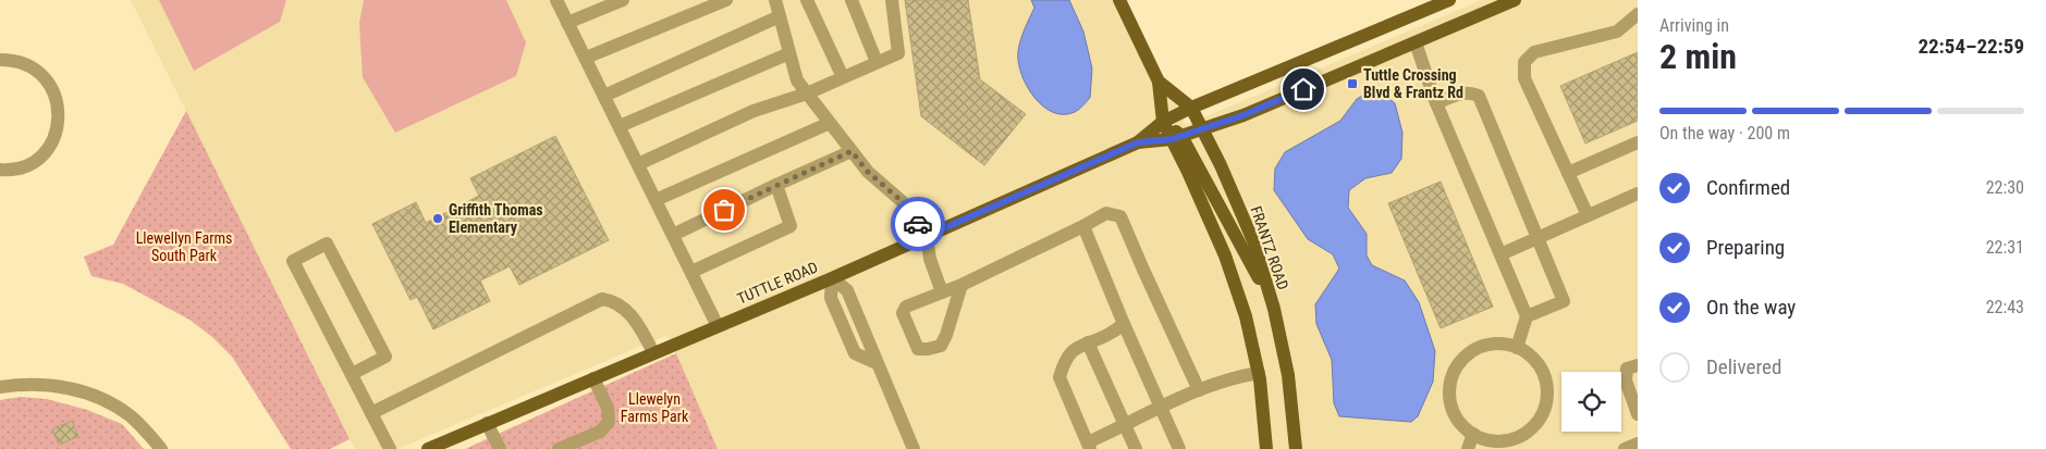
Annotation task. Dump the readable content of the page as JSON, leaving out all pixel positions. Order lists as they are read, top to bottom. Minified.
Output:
{"streets":{"main road":["FRANTZ ROAD","TUTTLE ROAD"]},"parks":["Llewellyn Farms South Park","Llewelyn Farms Park"],"places":{"transit":["Tuttle Crossing Blvd & Frantz Rd"],"other":["Griffith Thomas Elementary"]},"page":{"heading":["2 min","Arriving in","22:54–22:59"],"bar":"On the way · 200 m","list":[["Confirmed","22:30"],["Preparing","22:31"],["On the way","22:43"],"Delivered"]}}
